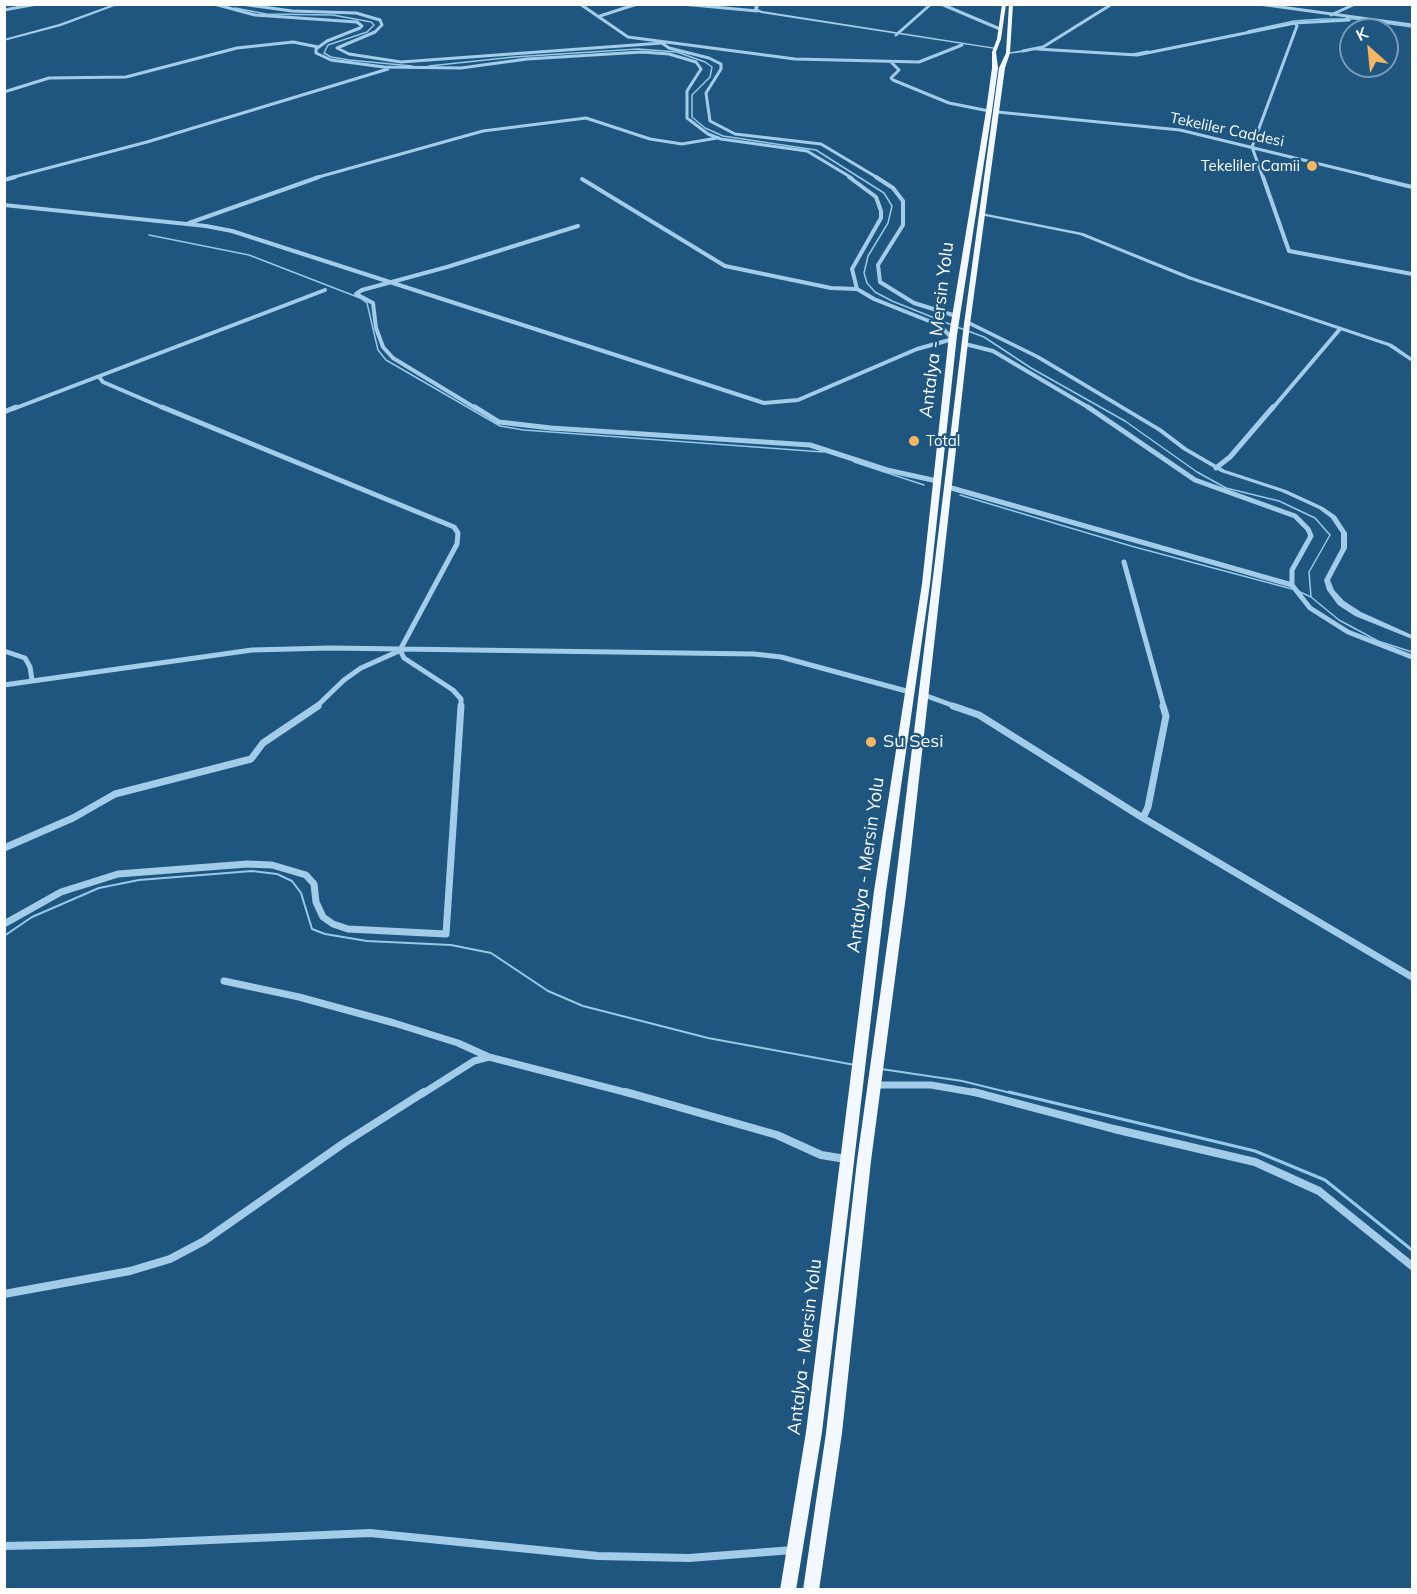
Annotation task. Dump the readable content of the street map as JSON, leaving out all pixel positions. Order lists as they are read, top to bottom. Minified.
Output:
{"streets":{"highway":["Antalya - Mersin Yolu"],"street":["Tekeliler Caddesi"]},"crossings":[["Tekeliler Caddesi","Antalya - Mersin Yolu"]],"places":["Tekeliler Camii","Total","Su Sesi"],"north":"top left"}
